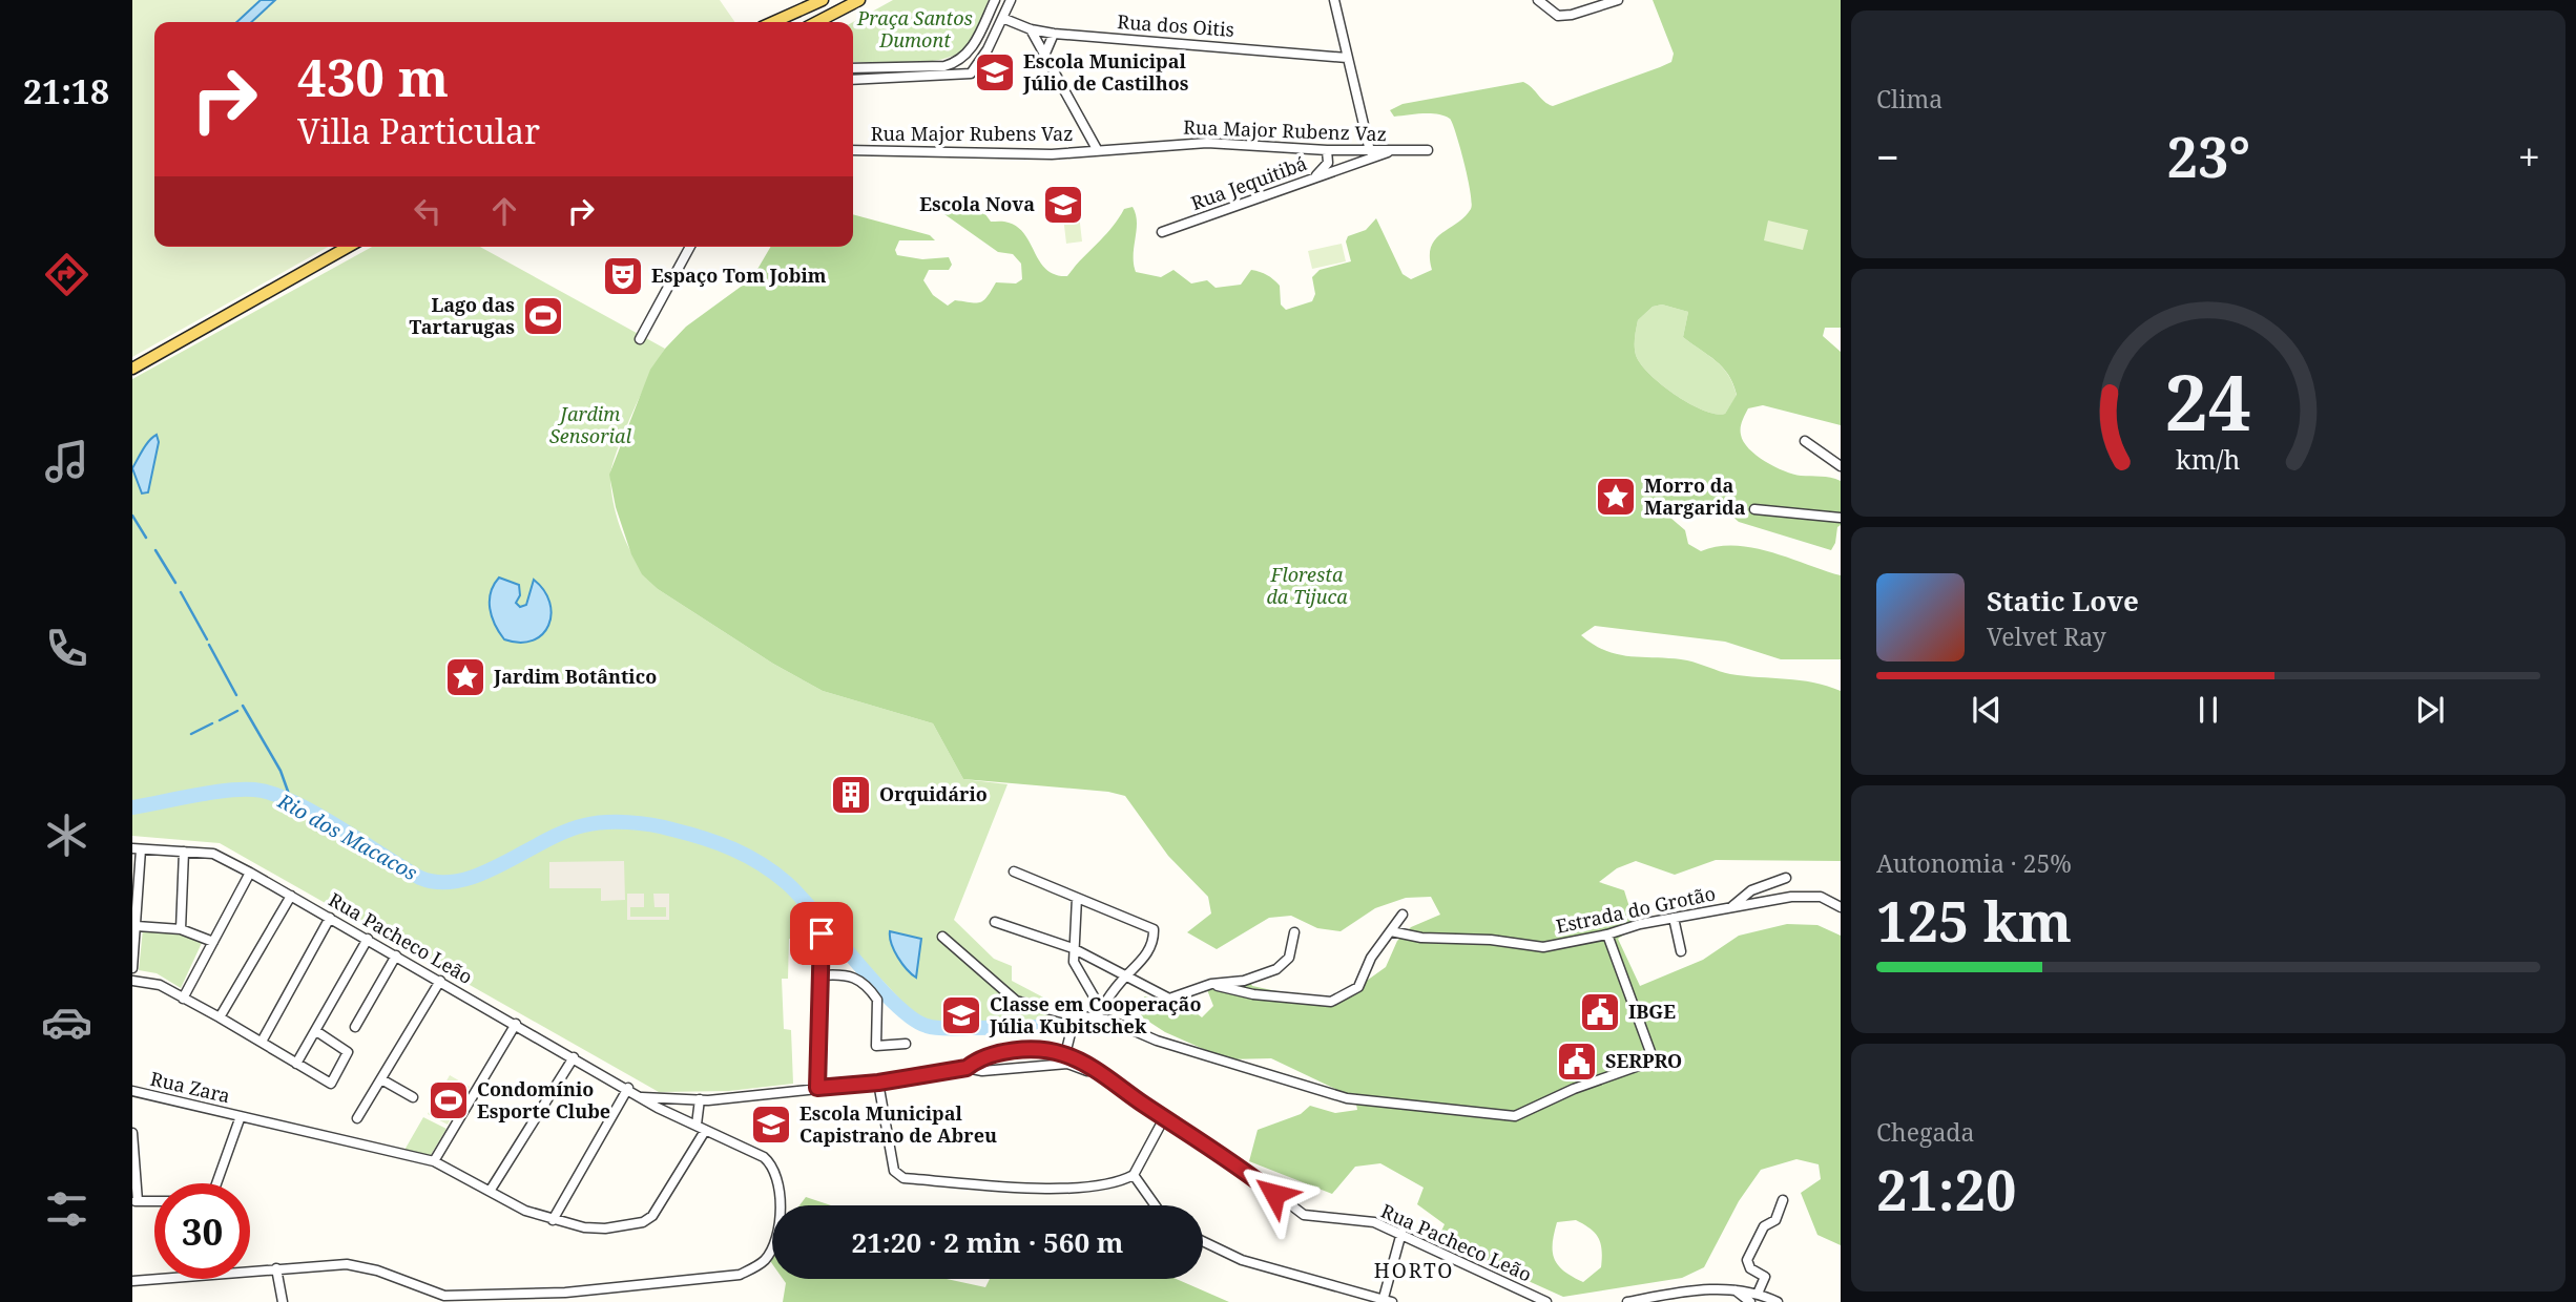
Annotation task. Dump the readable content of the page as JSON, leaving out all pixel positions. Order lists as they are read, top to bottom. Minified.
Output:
{"streets":{"street":["Rua dos Oitis","Rua Major Rubenz Vaz","Rua Major Rubens Vaz","Rua Jequitibá","Estrada do Grotão","Rua Pacheco Leão","Rua Zara"]},"crossings":[["Rua Major Rubenz Vaz","Rua Major Rubens Vaz"],["Rua Major Rubenz Vaz","Rua Jequitibá"],["Rua Pacheco Leão","Rua Zara"]],"districts":["HORTO"],"water":["Rio dos Macacos"],"parks":["Praça Santos Dumont","Jardim Sensorial","Floresta da Tijuca"],"places":{"school or university":["Escola Municipal Júlio de Castilhos","Escola Nova","Classe em Cooperação Júlia Kubitschek","Escola Municipal Capistrano de Abreu"],"theatre":["Espaço Tom Jobim"],"sports":["Lago das Tartarugas","Condomínio Esporte Clube"],"place":["Morro da Margarida","Jardim Botântico"],"building":["Orquidário"],"public building":["IBGE","SERPRO"]},"page":{"tabs":"21:18","tile":["Clima",["Autonomia · 25%","125 km"],["Chegada","21:20"]],"turn":["430 m","Villa Particular"],"heat":["−","23°","+"],"song":["Static Love","Velvet Ray"],"limit":"30","trip":"21:20 · 2 min · 560 m","gauge":["24","km/h"]}}
